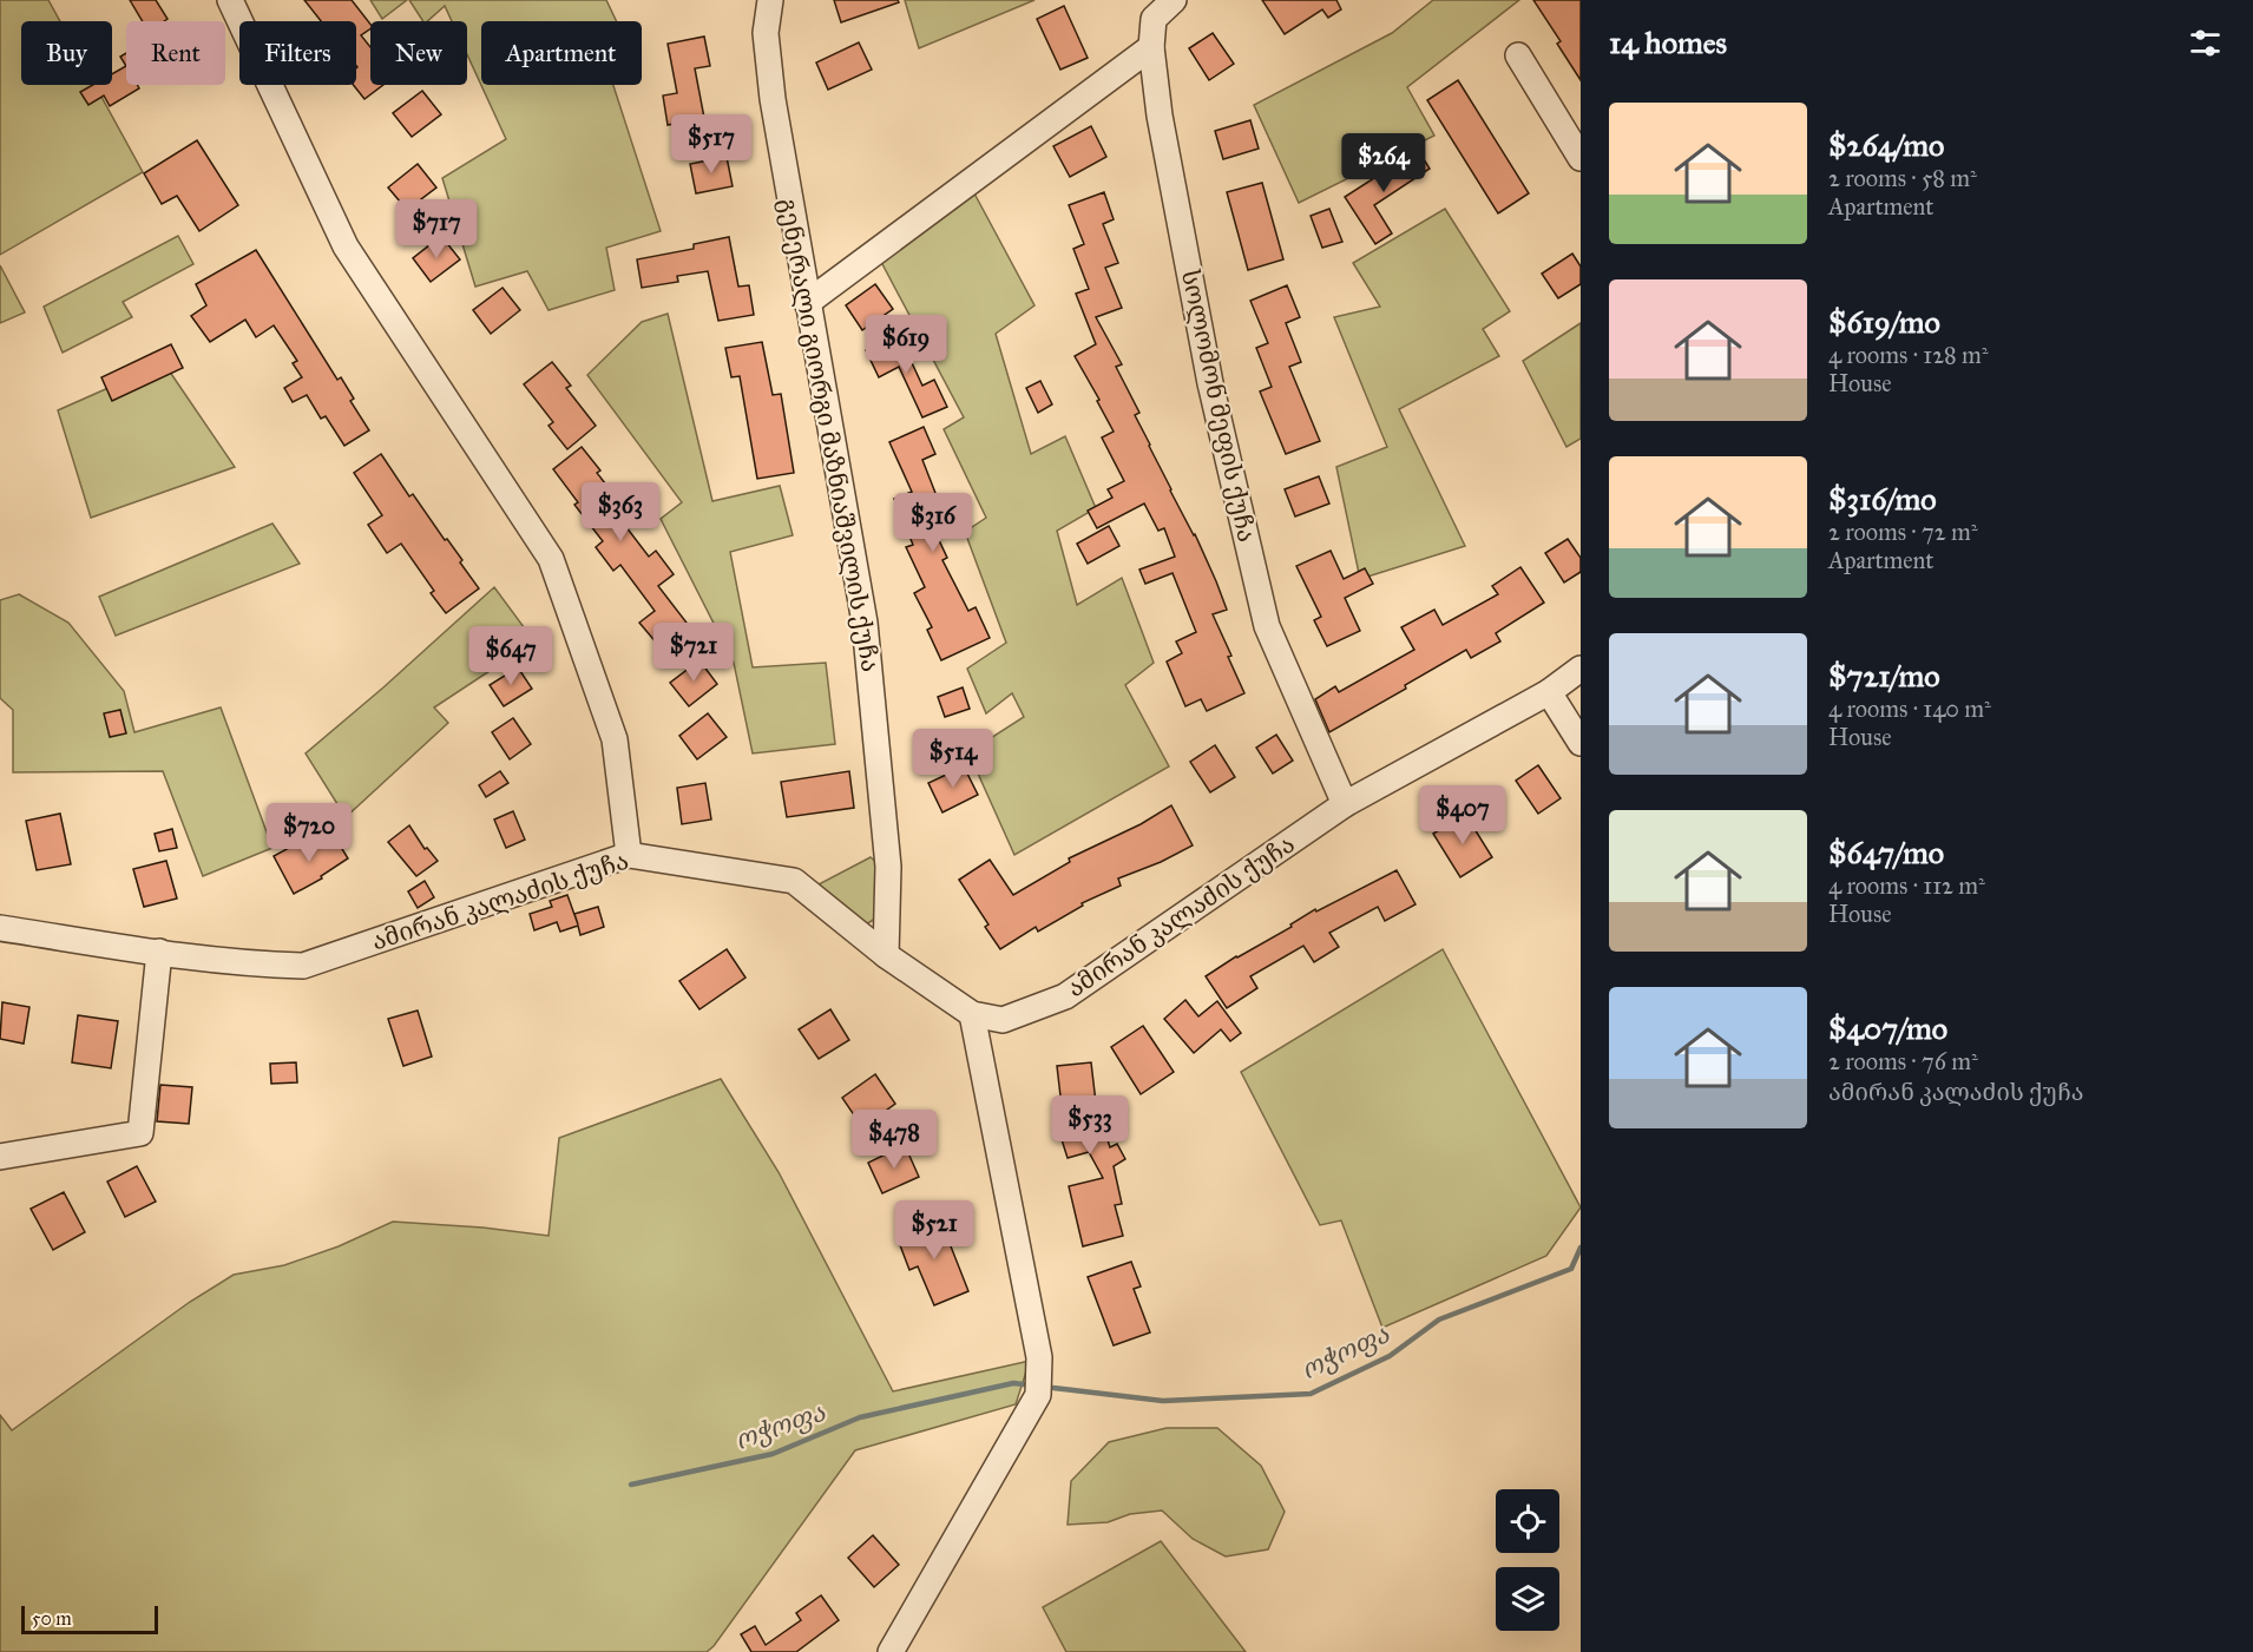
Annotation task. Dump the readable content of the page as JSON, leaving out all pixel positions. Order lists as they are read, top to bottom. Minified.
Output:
{"streets":{"street":["სოლომონ მეფის ქუჩა","გენერალი გიორგი მაზნიაშვილის ქუჩა","ამირან კალაძის ქუჩა"]},"crossings":[["სოლომონ მეფის ქუჩა","ამირან კალაძის ქუჩა"],["გენერალი გიორგი მაზნიაშვილის ქუჩა","ამირან კალაძის ქუჩა"]],"water":["ოჭოფა"],"scale_bar":"50 m","page":{"heading":"14 homes","chip":["Buy","Rent","Filters","New","Apartment"],"list":[{"name":"$264/mo","note":"2 rooms · 58 m² · Apartment"},{"name":"$619/mo","note":"4 rooms · 128 m² · House"},{"name":"$316/mo","note":"2 rooms · 72 m² · Apartment"},{"name":"$721/mo","note":"4 rooms · 140 m² · House"},{"name":"$647/mo","note":"4 rooms · 112 m² · House"},{"name":"$407/mo","note":"2 rooms · 76 m² · ამირან კალაძის ქუჩა"}],"price":["$517","$264","$717","$619","$363","$316","$721","$647","$514","$407","$720","$533","$478","$521"],"scale":"50 m"}}
